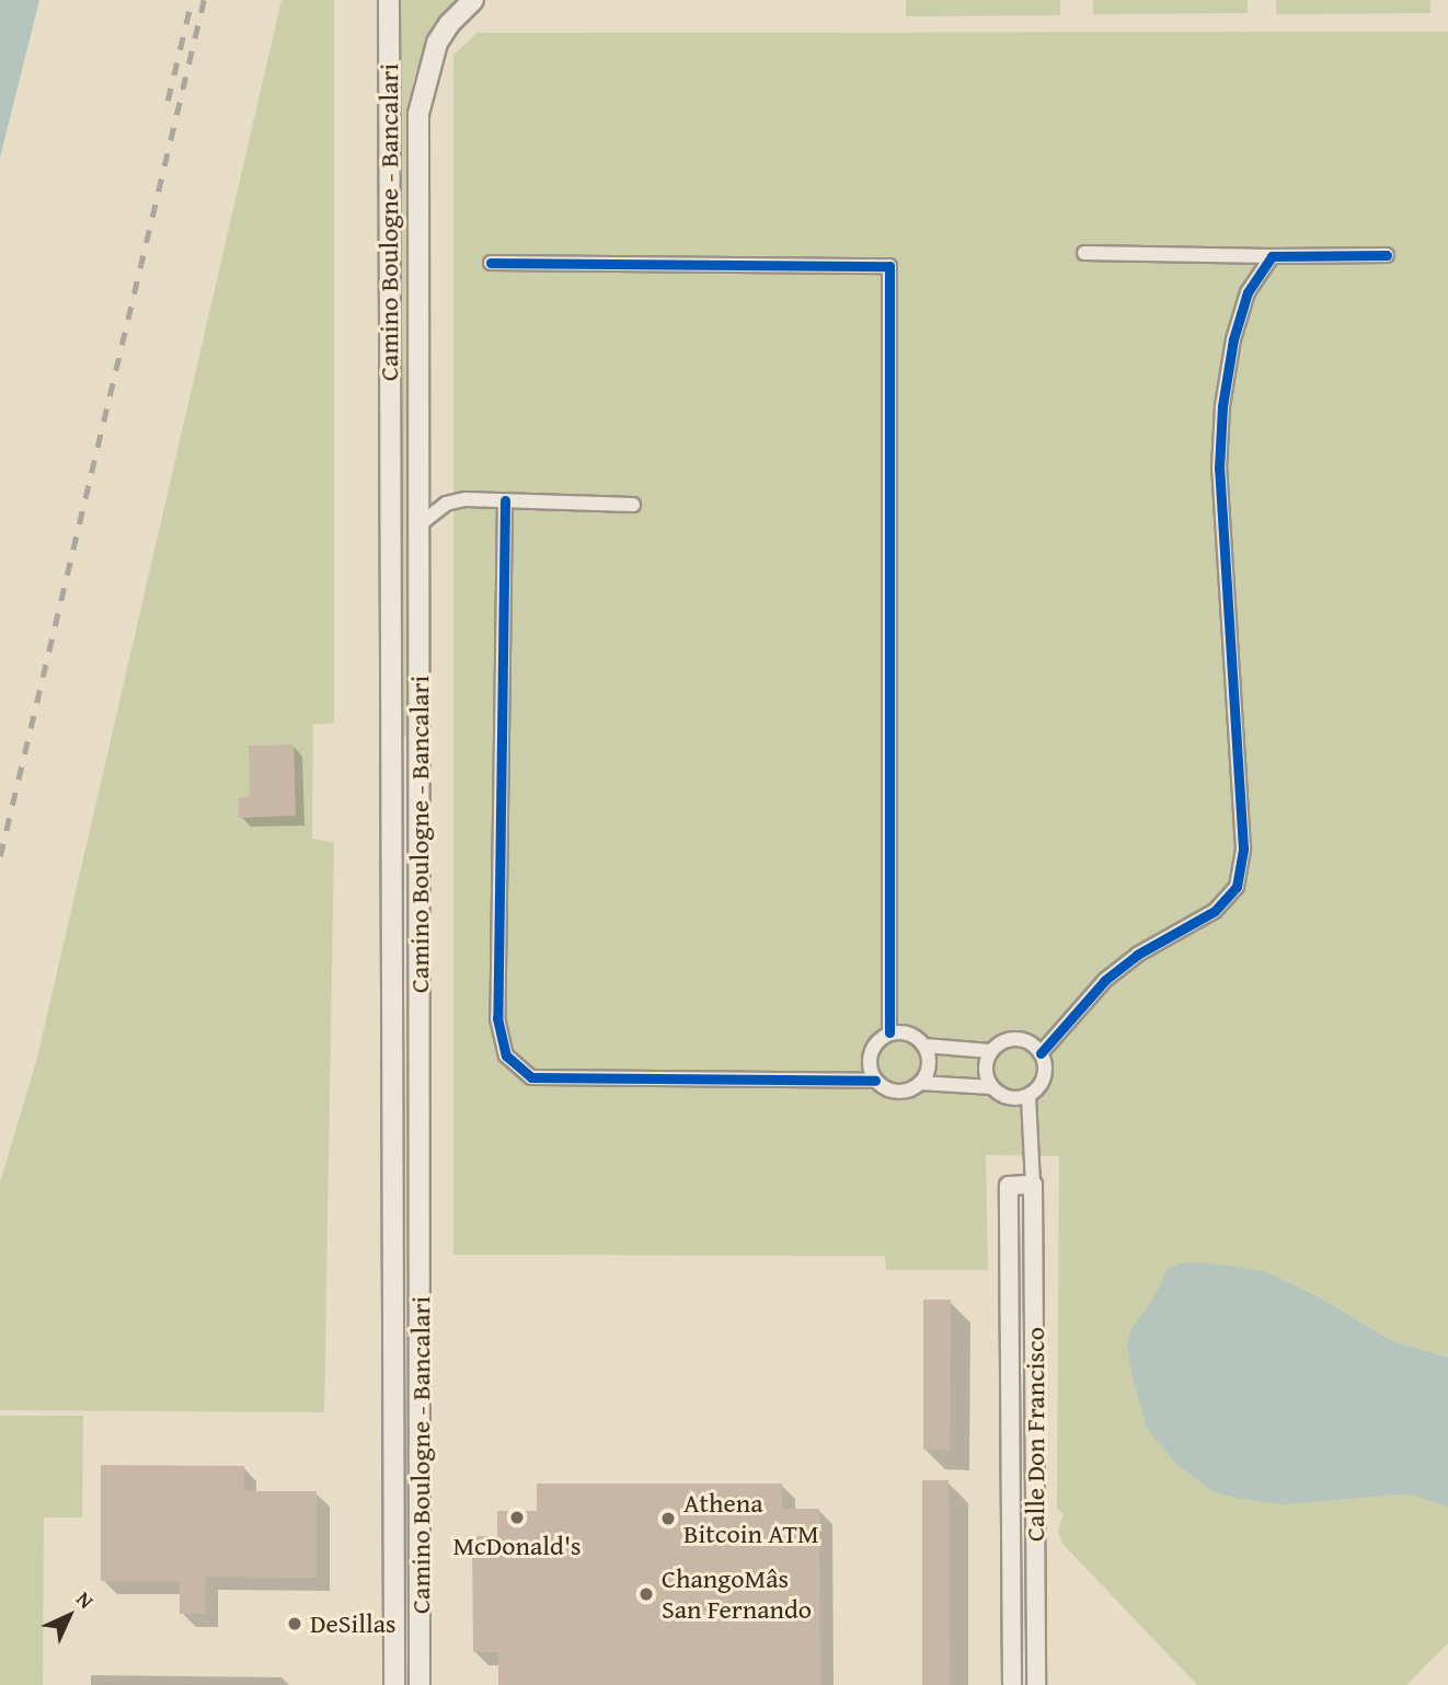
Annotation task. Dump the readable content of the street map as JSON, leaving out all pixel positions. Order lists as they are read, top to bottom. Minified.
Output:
{"streets":{"main road":["Camino Boulogne - Bancalari"],"street":["Calle Don Francisco"]},"places":["McDonald's","Athena Bitcoin ATM","ChangoMâs San Fernando","DeSillas"],"north":"top right"}
